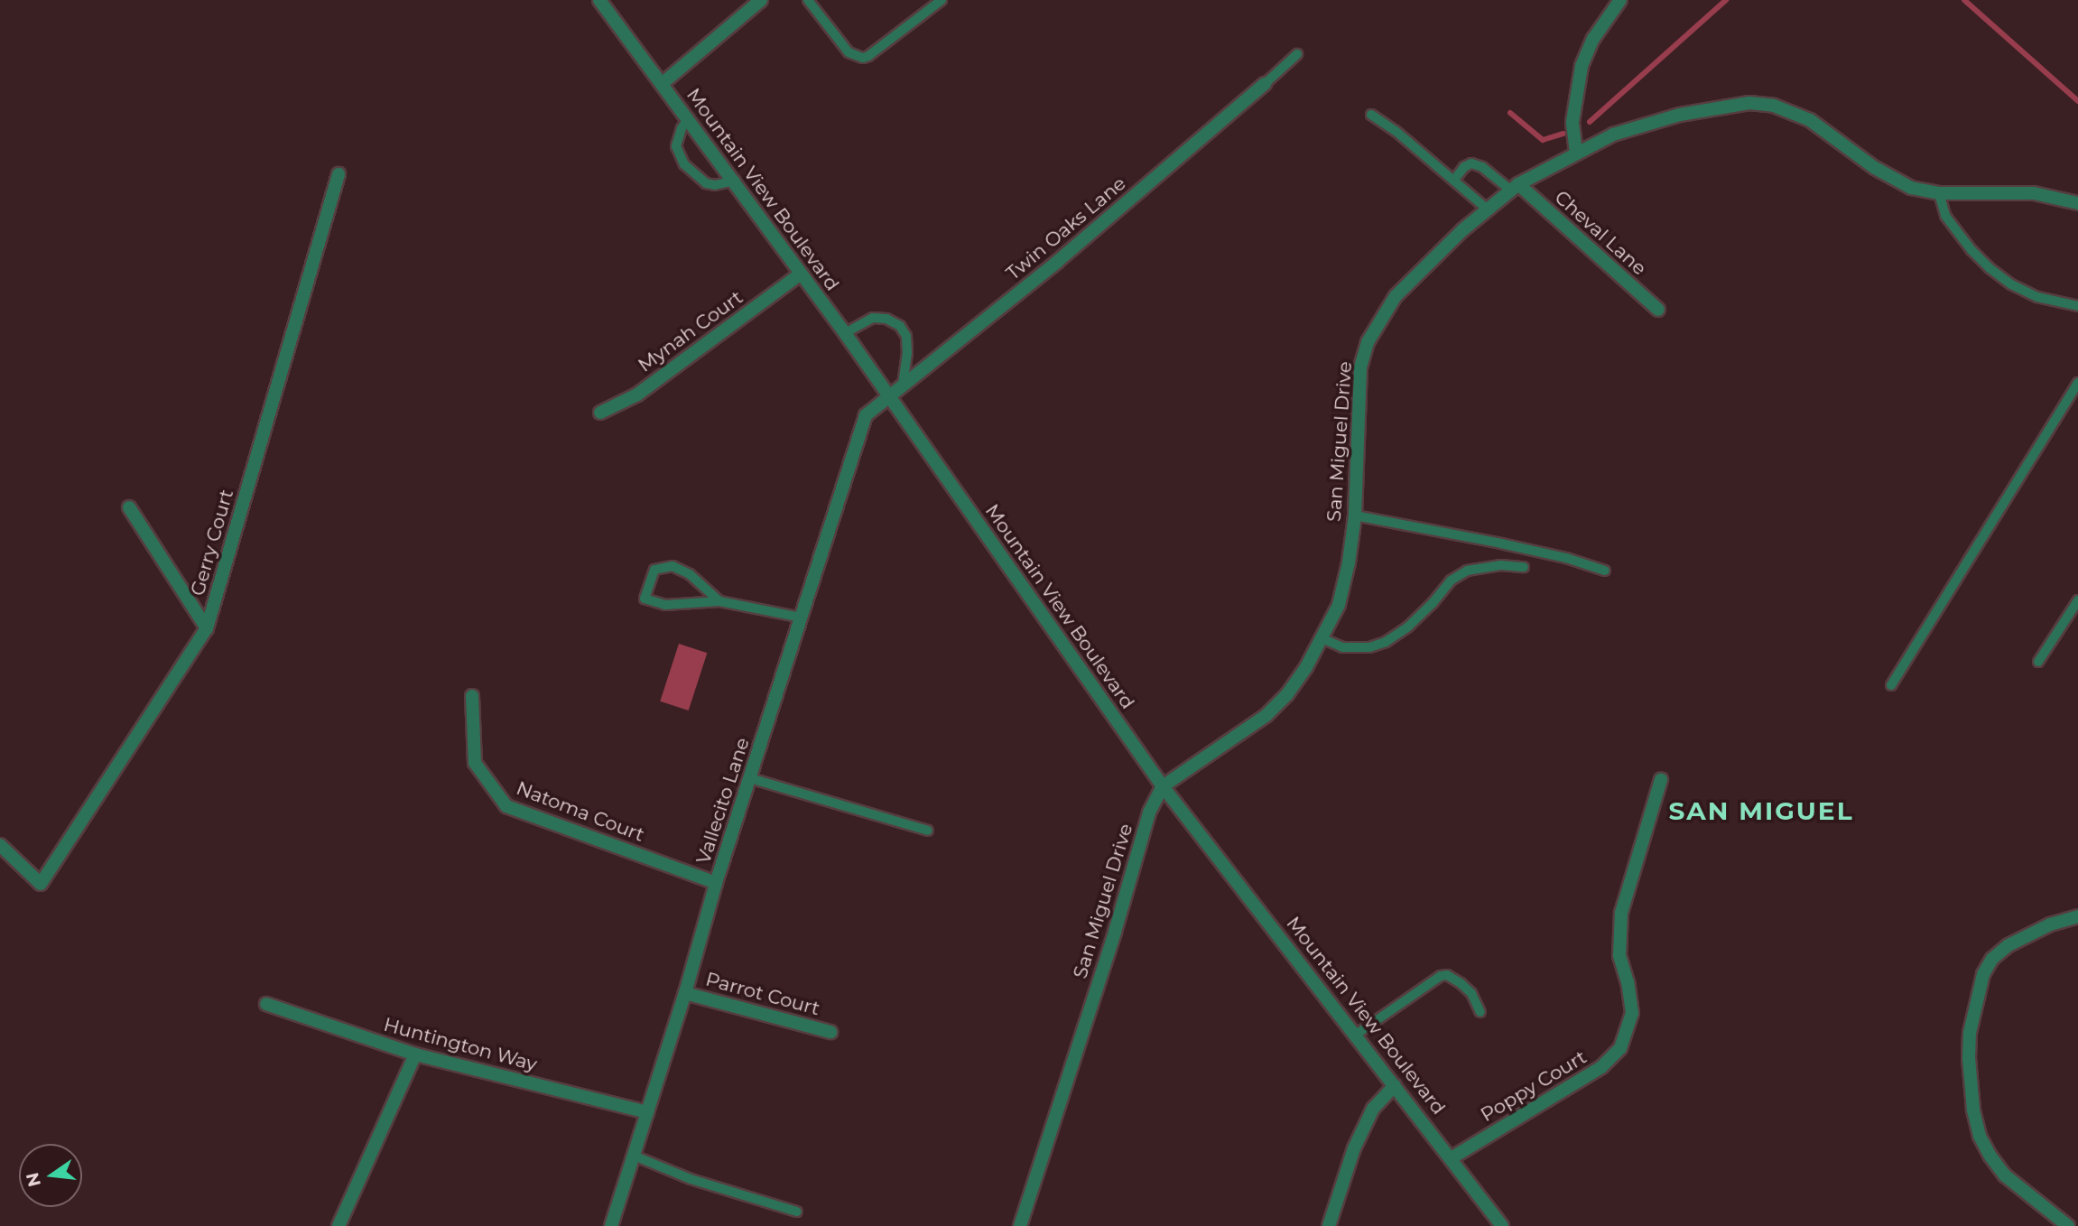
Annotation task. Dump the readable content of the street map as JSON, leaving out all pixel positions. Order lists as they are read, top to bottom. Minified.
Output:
{"streets":{"street":["Mountain View Boulevard","Twin Oaks Lane","Cheval Lane","Mynah Court","San Miguel Drive","Gerry Court","Vallecito Lane","Natoma Court","Parrot Court","Huntington Way","Poppy Court"]},"crossings":[["Mountain View Boulevard","Twin Oaks Lane"],["Mountain View Boulevard","Mynah Court"],["Mountain View Boulevard","San Miguel Drive"],["Mountain View Boulevard","Vallecito Lane"],["Mountain View Boulevard","Poppy Court"],["Twin Oaks Lane","Vallecito Lane"],["Cheval Lane","San Miguel Drive"],["Vallecito Lane","Natoma Court"],["Vallecito Lane","Parrot Court"],["Vallecito Lane","Huntington Way"]],"districts":["SAN MIGUEL"],"north":"left"}
